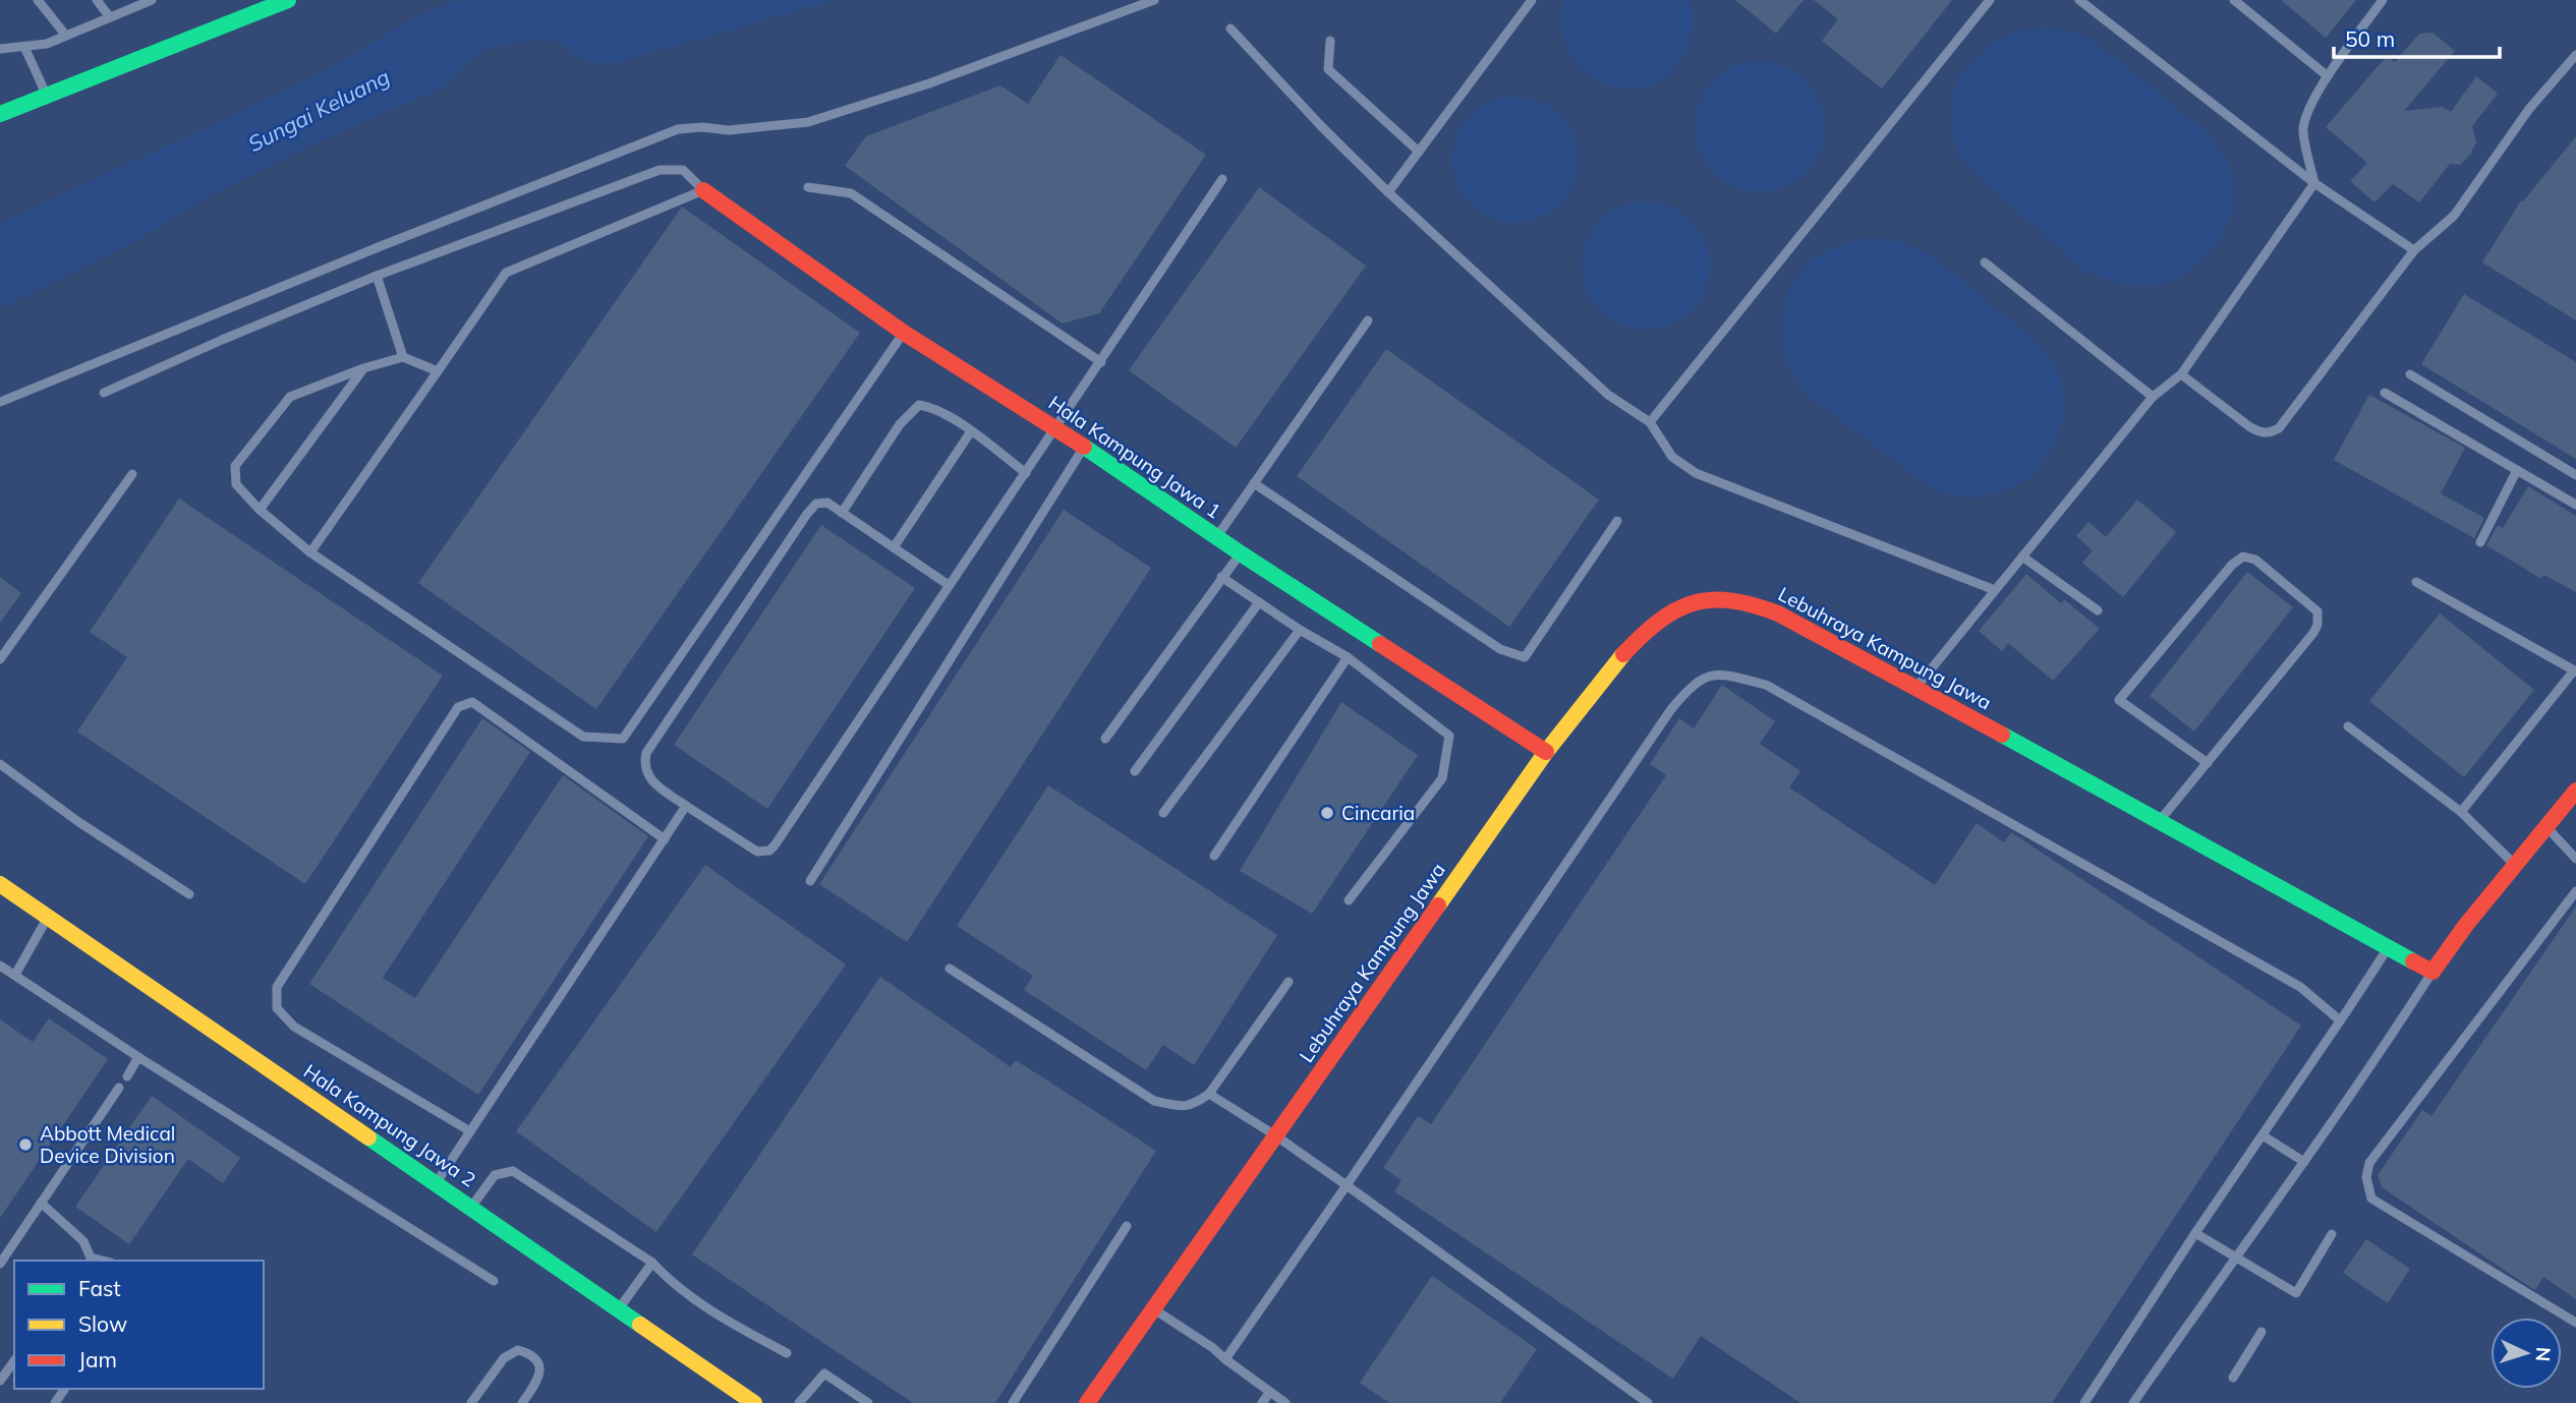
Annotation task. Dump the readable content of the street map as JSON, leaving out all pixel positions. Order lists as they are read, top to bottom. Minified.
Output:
{"streets":{"street":["Hala Kampung Jawa 1","Lebuhraya Kampung Jawa","Hala Kampung Jawa 2"]},"crossings":[["Hala Kampung Jawa 1","Lebuhraya Kampung Jawa"]],"water":["Sungai Keluang"],"places":["Cincaria","Abbott Medical Device Division"],"legend":["Fast","Slow","Jam"],"scale_bar":"50 m","north":"right"}
